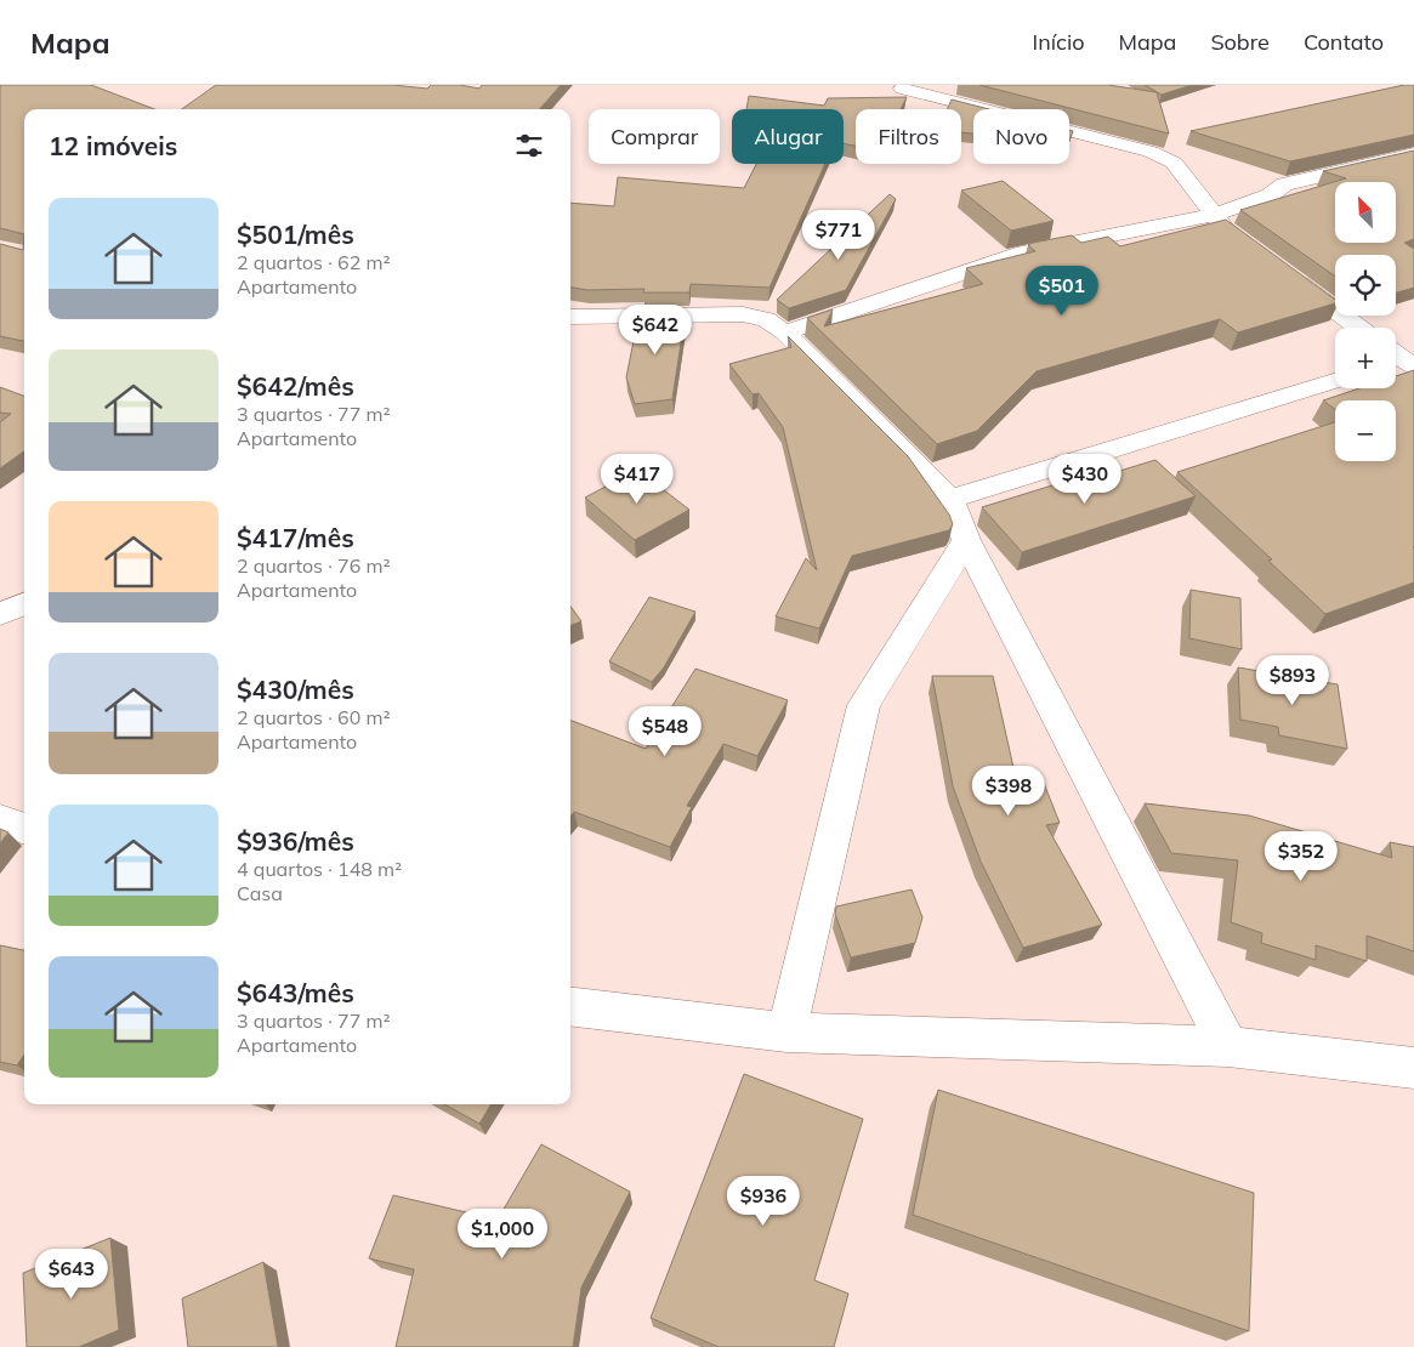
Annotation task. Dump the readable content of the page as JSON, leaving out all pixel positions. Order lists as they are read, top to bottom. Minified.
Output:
{"north":"top left","page":{"header":"Mapa","nav":["Início","Mapa","Sobre","Contato"],"chip":["Comprar","Alugar","Filtros","Novo"],"heading":"12 imóveis","map_buttons":["+","−"],"list":[{"name":"$501/mês","note":"2 quartos · 62 m² · Apartamento"},{"name":"$642/mês","note":"3 quartos · 77 m² · Apartamento"},{"name":"$417/mês","note":"2 quartos · 76 m² · Apartamento"},{"name":"$430/mês","note":"2 quartos · 60 m² · Apartamento"},{"name":"$936/mês","note":"4 quartos · 148 m² · Casa"},{"name":"$643/mês","note":"3 quartos · 77 m² · Apartamento"}],"price":["$771","$501","$642","$417","$430","$893","$548","$398","$352","$936","$1,000","$643"]}}
